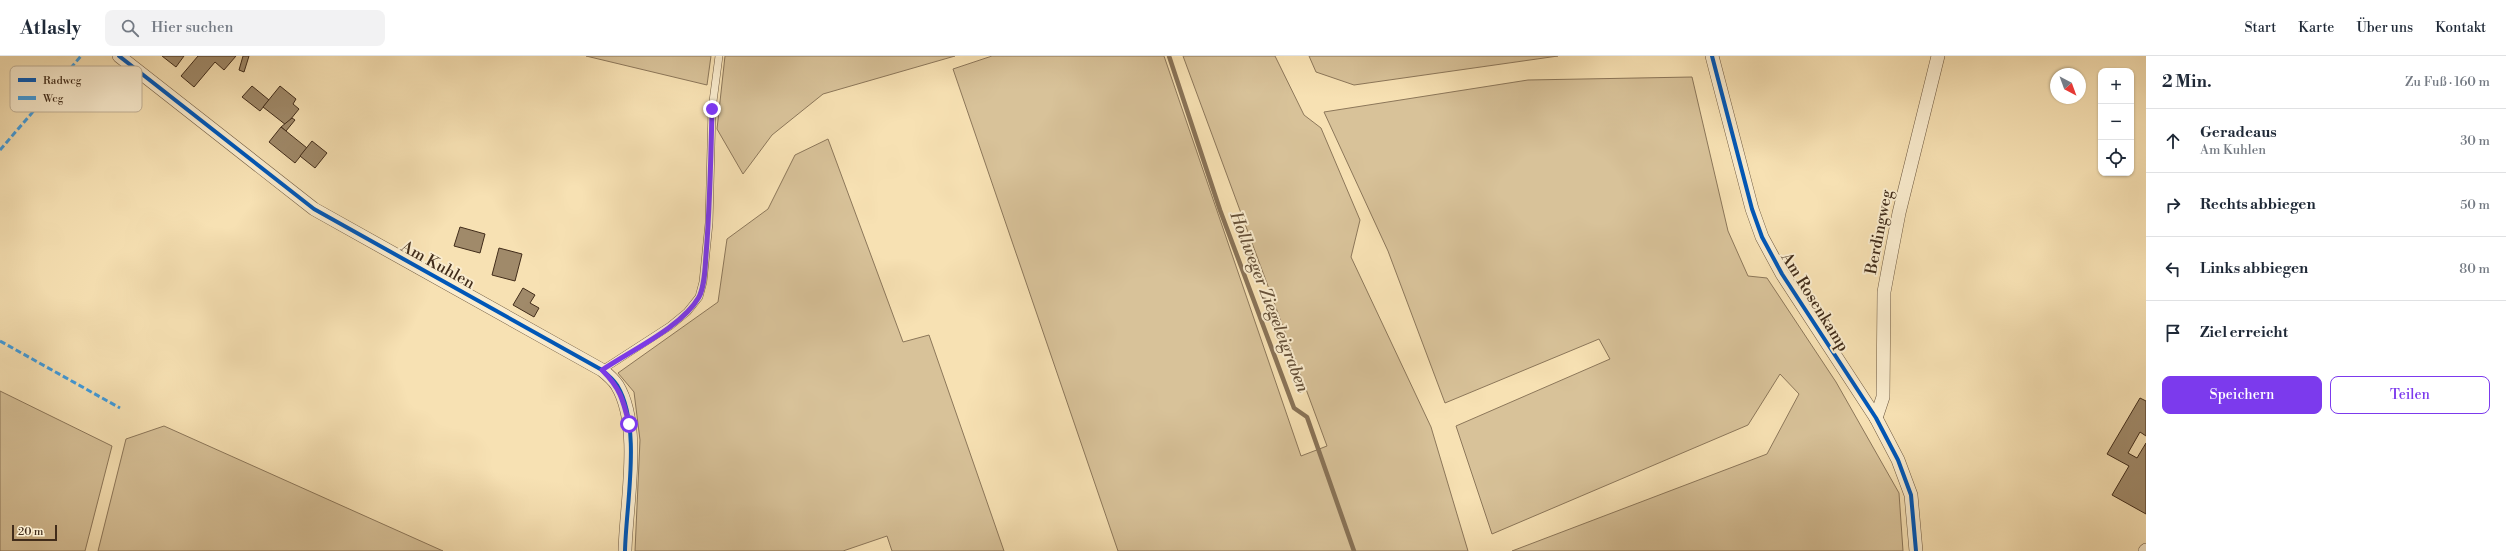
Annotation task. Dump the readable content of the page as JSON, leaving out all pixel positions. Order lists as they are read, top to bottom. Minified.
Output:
{"streets":{"street":["Berdingweg","Am Kuhlen","Am Rosenkamp"]},"crossings":[["Berdingweg","Am Rosenkamp"]],"water":["Hollweger Ziegeleigraben"],"legend":["Radweg","Weg"],"scale_bar":"20 m","north":"bottom right","page":{"header":"Atlasly","search":"Hier suchen","nav":["Start","Karte","Über uns","Kontakt"],"heading":["2 Min.","Zu Fuß · 160 m"],"map_buttons":["+","−"],"list":[["Geradeaus","Am Kuhlen","30 m"],["Rechts abbiegen","50 m"],["Links abbiegen","80 m"],"Ziel erreicht"],"buttons":["Speichern","Teilen"],"scale":"20 m"}}
